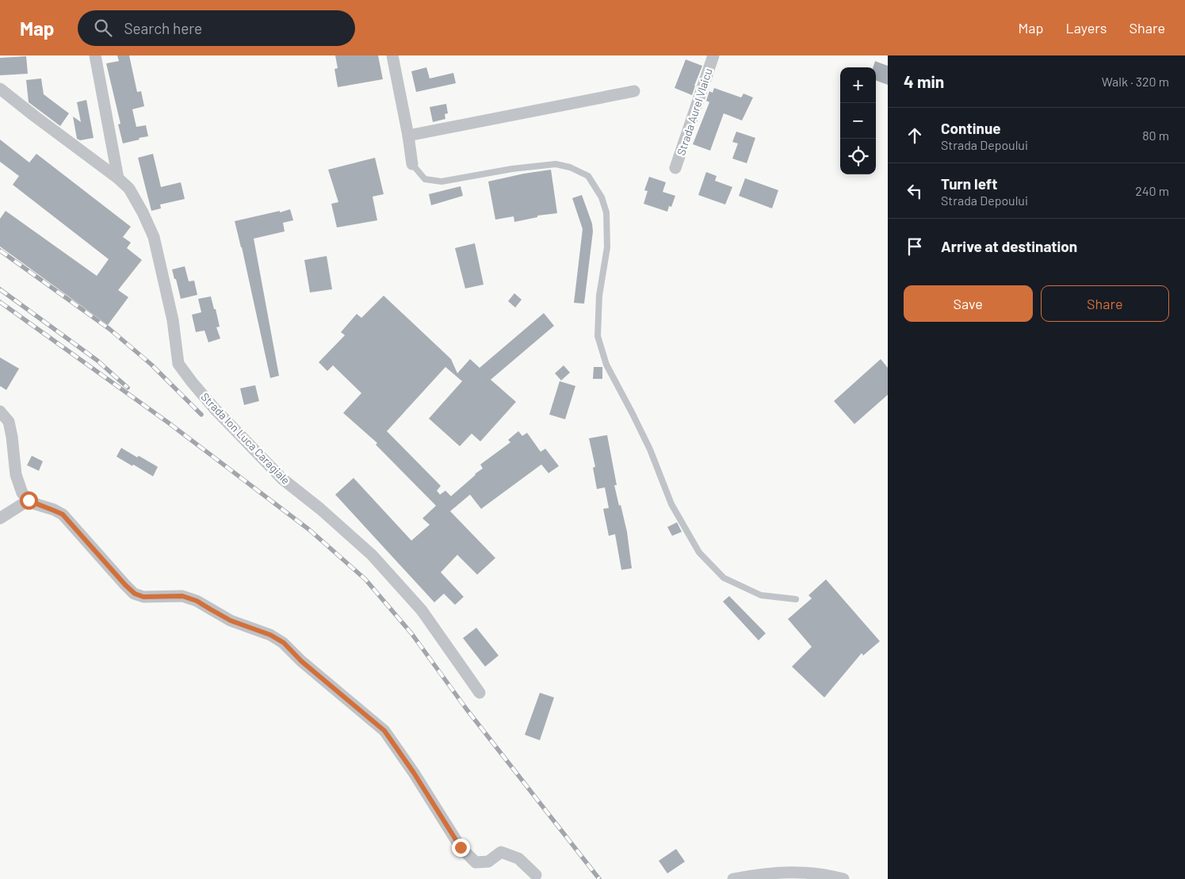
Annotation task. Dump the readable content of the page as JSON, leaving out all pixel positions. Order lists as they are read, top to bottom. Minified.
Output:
{"streets":{"street":["Strada Aurel Vlaicu","Strada Ion Luca Caragiale"]},"page":{"header":"Map","search":"Search here","nav":["Map","Layers","Share"],"heading":["4 min","Walk · 320 m"],"map_buttons":["+","−"],"list":[["Continue","Strada Depoului","80 m"],["Turn left","Strada Depoului","240 m"],"Arrive at destination"],"buttons":["Save","Share"]}}
